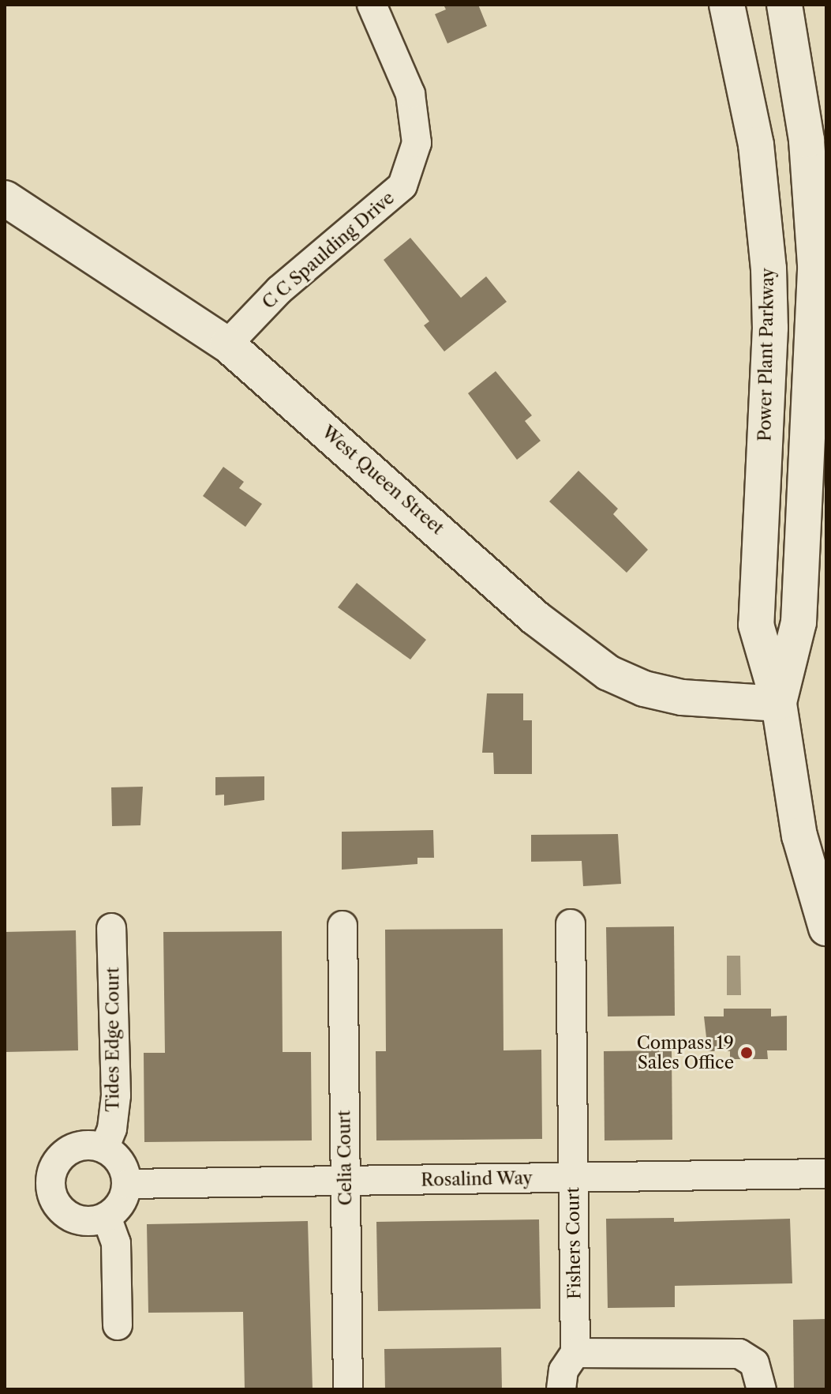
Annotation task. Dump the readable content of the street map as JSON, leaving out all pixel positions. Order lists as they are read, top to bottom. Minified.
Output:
{"streets":{"main road":["Power Plant Parkway","West Queen Street"],"street":["C C Spaulding Drive","Tides Edge Court","Celia Court","Rosalind Way","Fishers Court"]},"crossings":[["C C Spaulding Drive","West Queen Street"],["Power Plant Parkway","West Queen Street"],["Tides Edge Court","Rosalind Way"],["Celia Court","Rosalind Way"],["Rosalind Way","Fishers Court"]],"places":["Compass 19 Sales Office"]}
